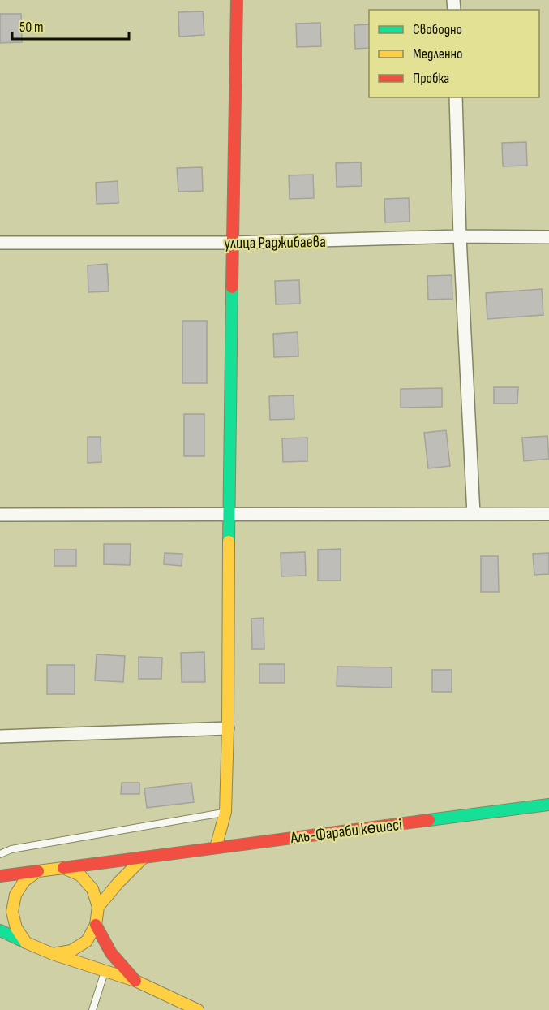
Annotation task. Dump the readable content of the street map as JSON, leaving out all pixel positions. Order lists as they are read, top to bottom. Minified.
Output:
{"streets":{"street":["улица Раджибаева","Аль-Фараби көшесі"]},"legend":["Свободно","Медленно","Пробка"],"scale_bar":"50 m"}
